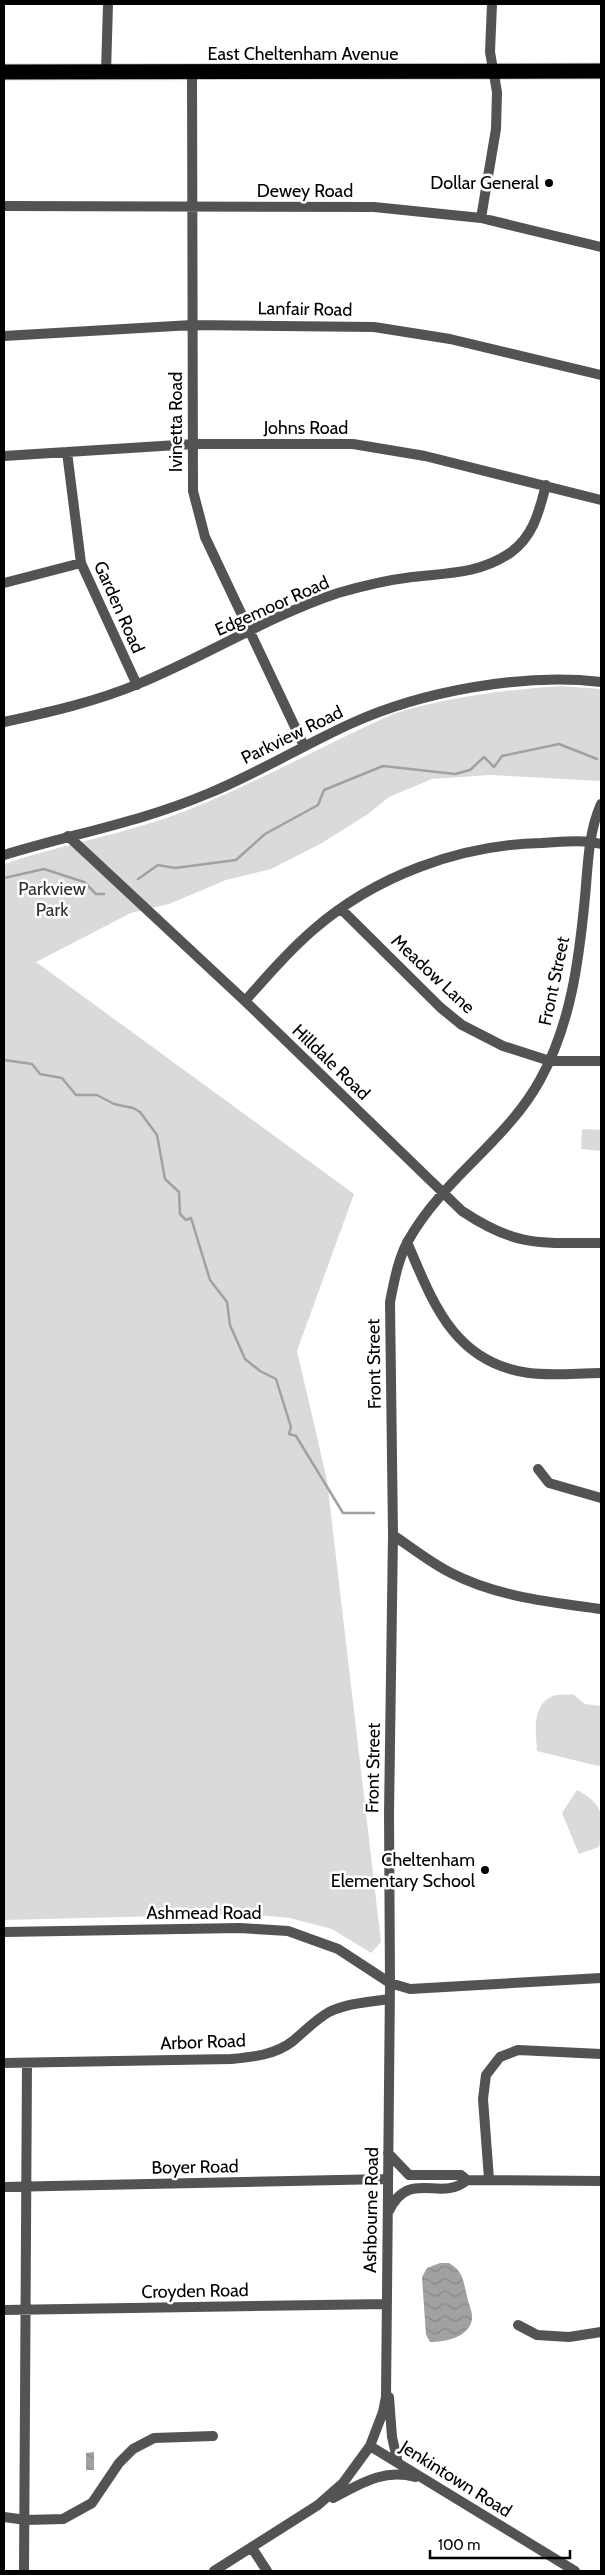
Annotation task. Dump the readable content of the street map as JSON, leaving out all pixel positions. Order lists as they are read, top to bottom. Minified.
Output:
{"streets":{"highway":["East Cheltenham Avenue"],"street":["Dewey Road","Lanfair Road","Ivinetta Road","Johns Road","Edgemoor Road","Garden Road","Parkview Road","Meadow Lane","Front Street","Hilldale Road","Ashmead Road","Arbor Road","Boyer Road","Ashbourne Road","Croyden Road","Jenkintown Road"]},"crossings":[["East Cheltenham Avenue","Ivinetta Road"],["Dewey Road","Ivinetta Road"],["Lanfair Road","Ivinetta Road"],["Ivinetta Road","Johns Road"],["Ivinetta Road","Edgemoor Road"],["Ivinetta Road","Parkview Road"],["Johns Road","Edgemoor Road"],["Johns Road","Garden Road"],["Edgemoor Road","Garden Road"],["Parkview Road","Hilldale Road"],["Meadow Lane","Front Street"],["Front Street","Hilldale Road"],["Front Street","Ashmead Road"],["Front Street","Ashbourne Road"],["Ashmead Road","Ashbourne Road"],["Arbor Road","Ashbourne Road"],["Boyer Road","Ashbourne Road"],["Ashbourne Road","Croyden Road"],["Ashbourne Road","Jenkintown Road"]],"parks":["Parkview Park"],"places":["Dollar General","Cheltenham Elementary School"],"scale_bar":"100 m"}
